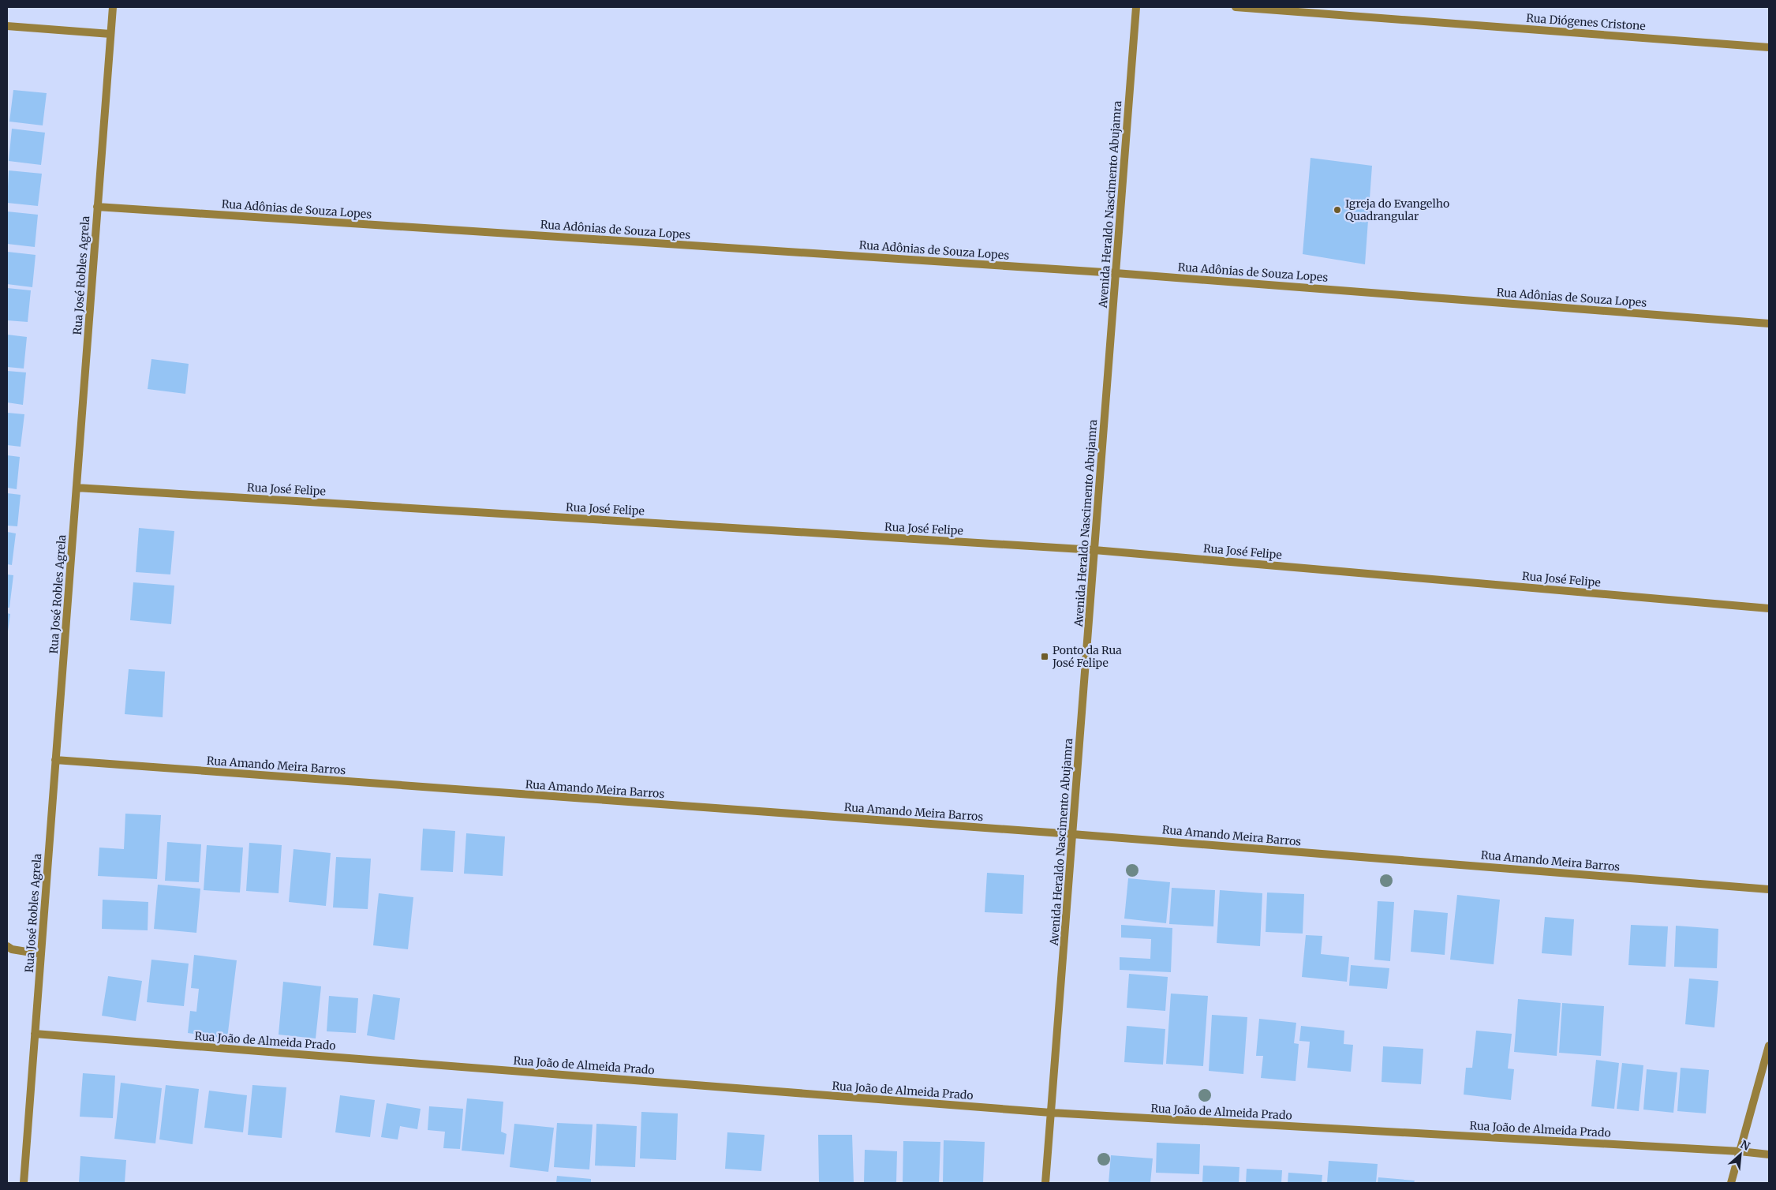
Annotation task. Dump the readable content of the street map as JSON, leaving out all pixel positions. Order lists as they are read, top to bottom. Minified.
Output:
{"streets":{"street":["Rua Diógenes Cristone","Avenida Heraldo Nascimento Abujamra","Rua Adônias de Souza Lopes","Rua José Robles Agrela","Rua José Felipe","Rua Amando Meira Barros","Rua João de Almeida Prado"]},"crossings":[["Avenida Heraldo Nascimento Abujamra","Rua Adônias de Souza Lopes"],["Avenida Heraldo Nascimento Abujamra","Rua José Felipe"],["Avenida Heraldo Nascimento Abujamra","Rua Amando Meira Barros"],["Avenida Heraldo Nascimento Abujamra","Rua João de Almeida Prado"],["Rua Adônias de Souza Lopes","Rua José Robles Agrela"],["Rua José Robles Agrela","Rua José Felipe"],["Rua José Robles Agrela","Rua Amando Meira Barros"],["Rua José Robles Agrela","Rua João de Almeida Prado"]],"places":{"other":["Igreja do Evangelho Quadrangular"],"transit":["Ponto da Rua José Felipe"]},"north":"top right"}
